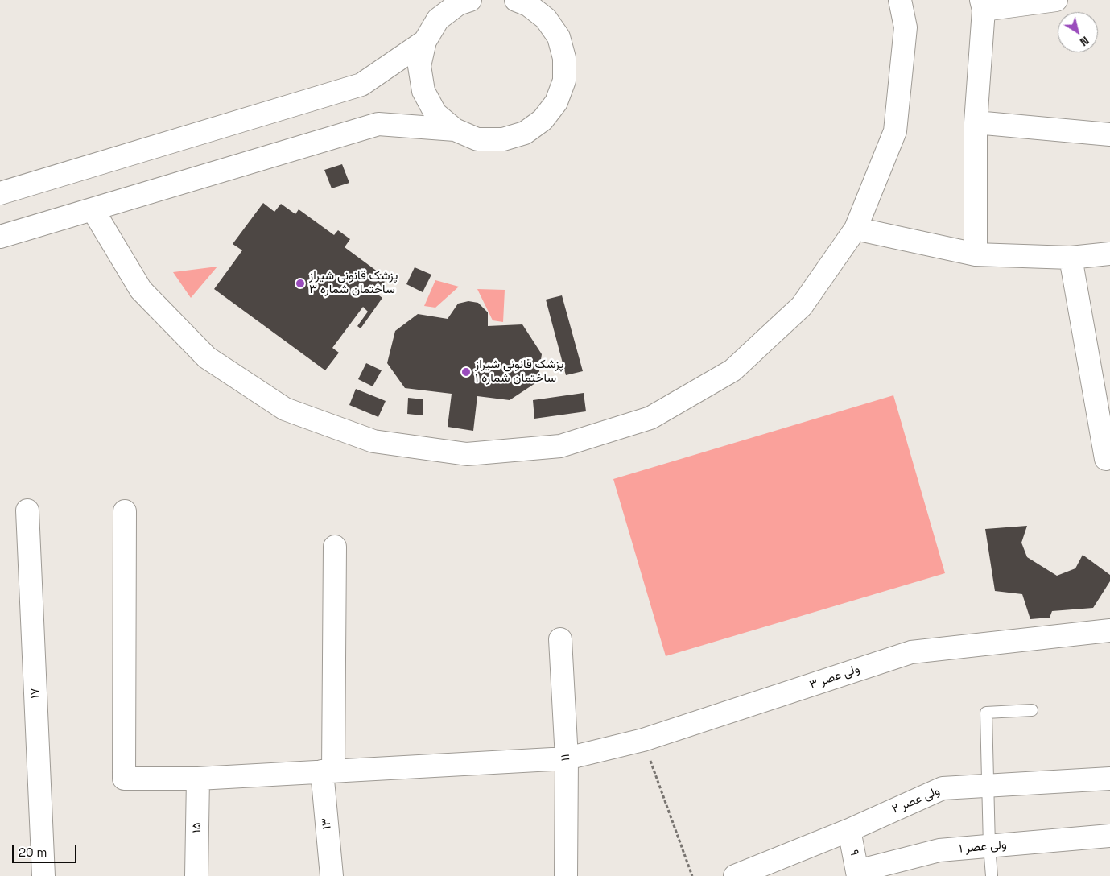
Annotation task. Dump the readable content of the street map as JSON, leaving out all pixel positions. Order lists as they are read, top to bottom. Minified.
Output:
{"streets":{"street":["ولی عصر ۳","۱۷","۱۱","ولی عصر ۲","۱۳","۱۵","ولی عصر ۱","۹"]},"crossings":[["ولی عصر ۳","۱۱"],["ولی عصر ۳","۱۳"],["ولی عصر ۳","۱۵"],["ولی عصر ۲","۹"],["ولی عصر ۱","۹"]],"places":["پزشک قانونی شیراز ساختمان شماره ٣","پزشک قانونی شیراز ساختمان شماره ۱"],"scale_bar":"20 m","north":"bottom right"}
